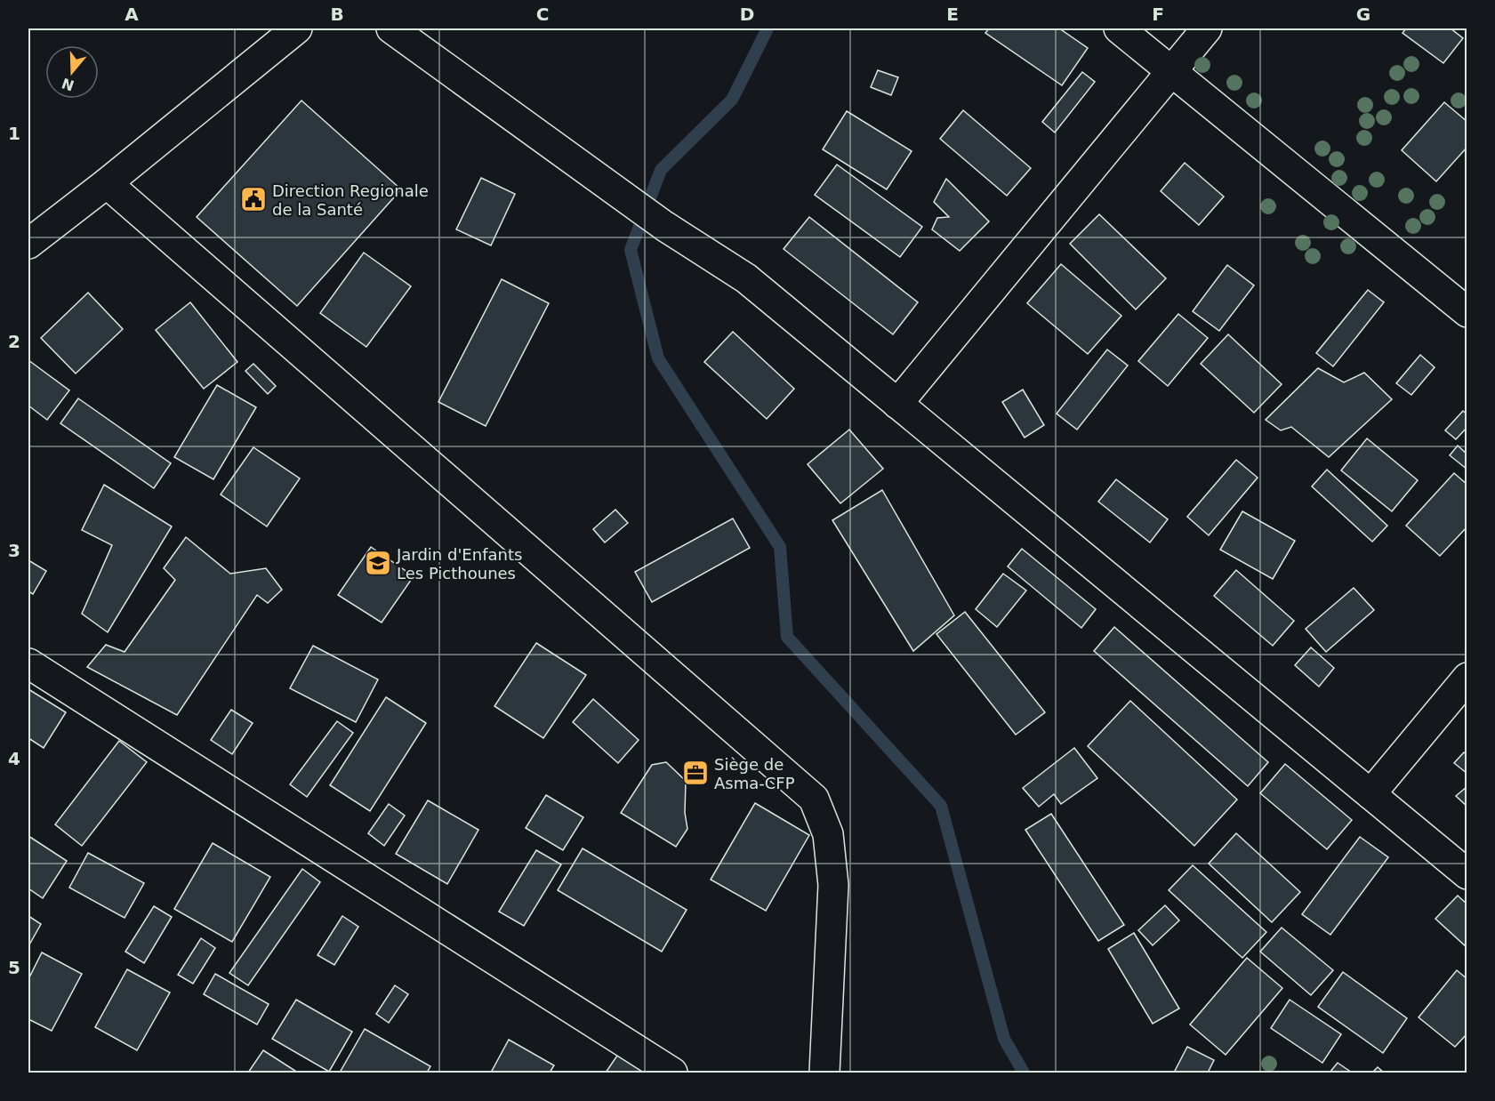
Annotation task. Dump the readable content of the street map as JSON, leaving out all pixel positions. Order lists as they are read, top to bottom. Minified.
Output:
{"places":{"public building":["Direction Regionale de la Santé"],"school or university":["Jardin d'Enfants Les Picthounes"],"office":["Siège de Asma-CFP"]},"north":"bottom","grid":{"columns":["A","B","C","D","E","F","G"],"rows":["1","2","3","4","5"]}}
